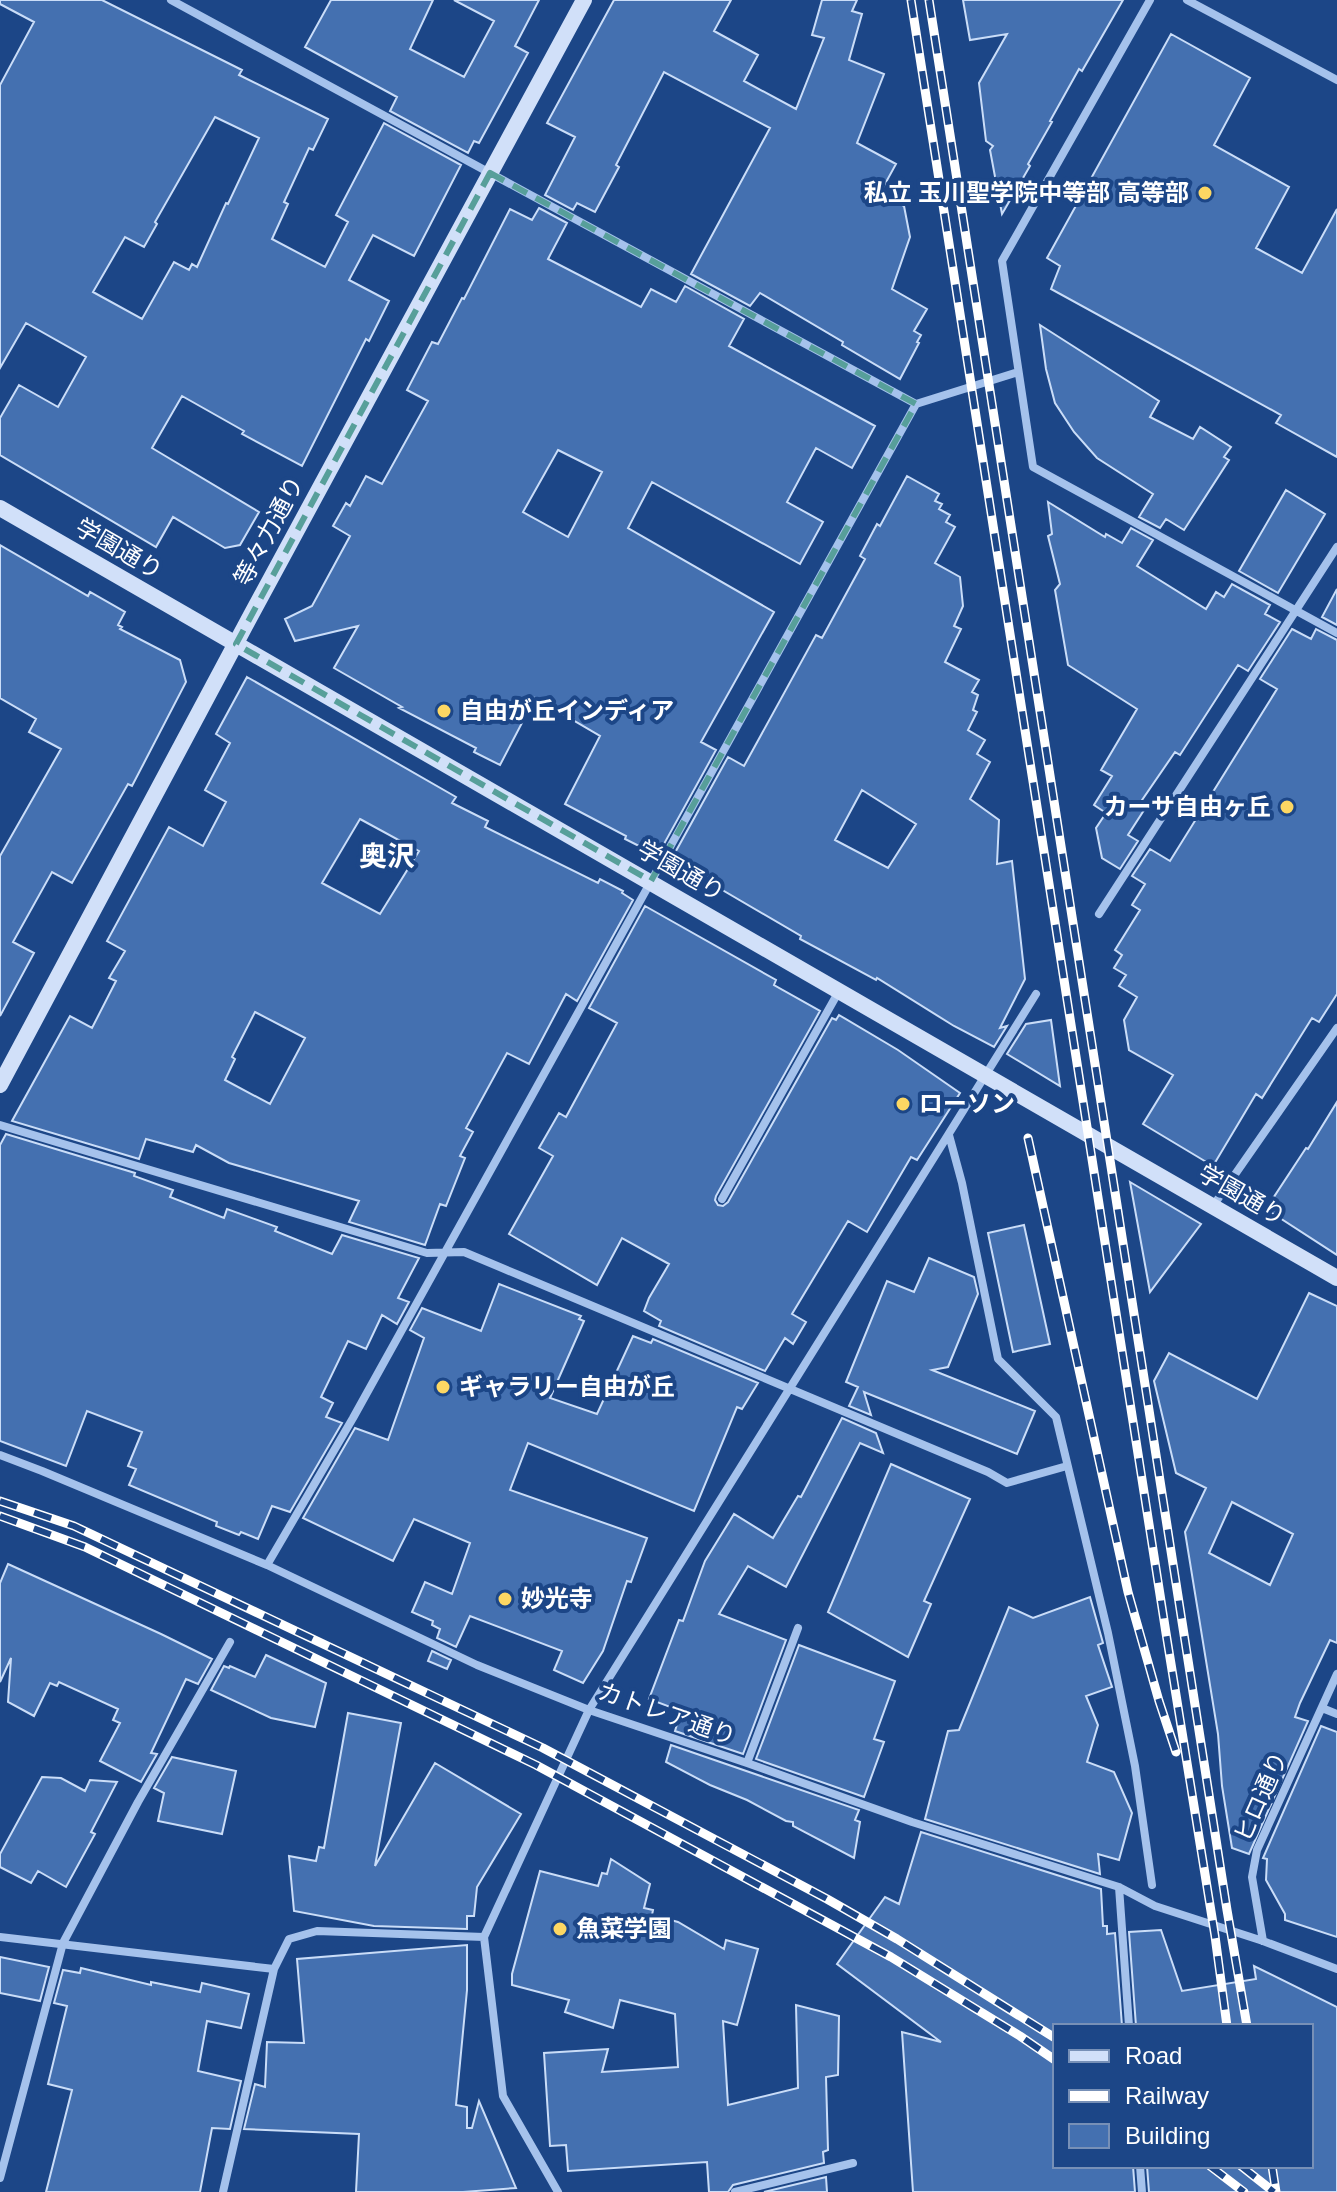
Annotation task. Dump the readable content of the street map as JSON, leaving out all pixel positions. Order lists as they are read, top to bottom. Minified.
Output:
{"streets":{"street":["等々力通り","学園通り","カトレア通り","ヒロ通り"]},"crossings":[["等々力通り","学園通り"],["カトレア通り","ヒロ通り"]],"districts":["奥沢"],"places":["私立 玉川聖学院中等部 高等部","自由が丘インディア","カーサ自由ヶ丘","ローソン","ギャラリー自由が丘","妙光寺","魚菜学園"],"legend":["Road","Railway","Building"]}
